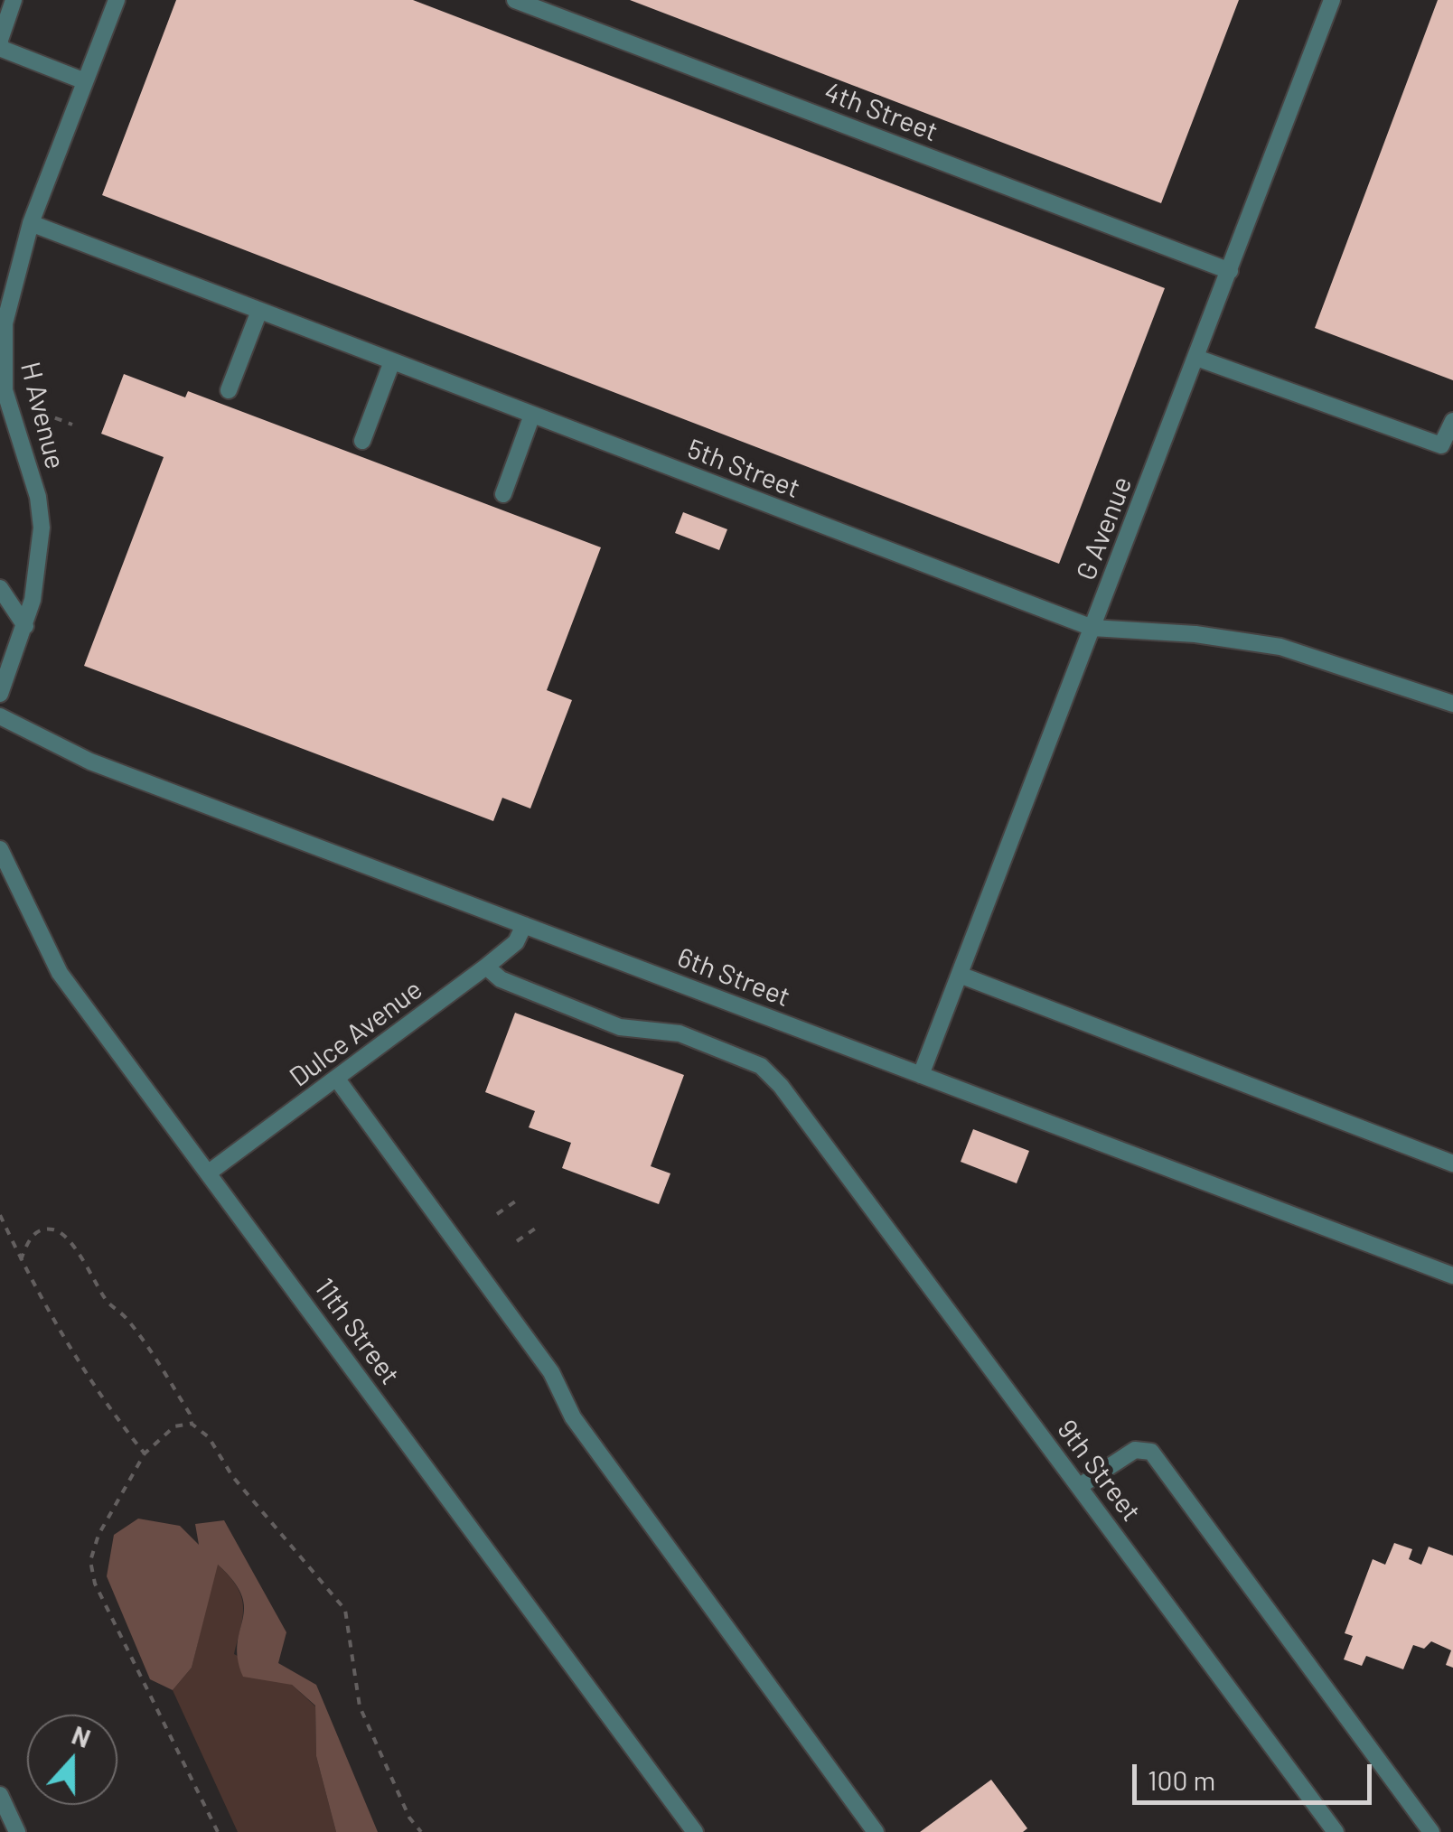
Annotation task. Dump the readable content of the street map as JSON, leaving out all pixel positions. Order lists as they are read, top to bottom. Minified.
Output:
{"streets":{"street":["4th Street","H Avenue","5th Street","G Avenue","6th Street","Dulce Avenue","11th Street","9th Street"]},"crossings":[["4th Street","G Avenue"],["H Avenue","5th Street"],["5th Street","G Avenue"],["G Avenue","6th Street"],["6th Street","Dulce Avenue"],["Dulce Avenue","11th Street"],["Dulce Avenue","9th Street"]],"scale_bar":"100 m","north":"top"}
